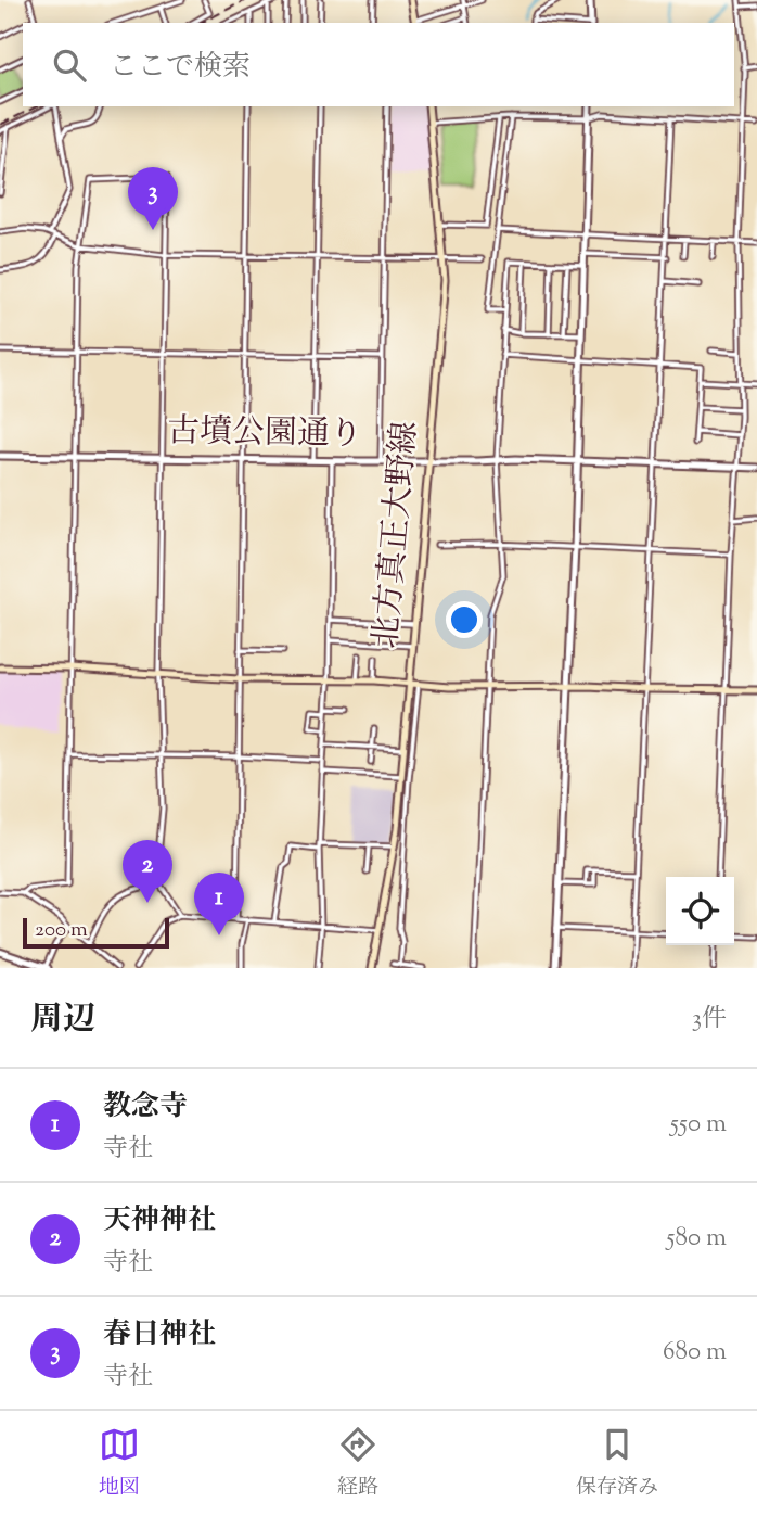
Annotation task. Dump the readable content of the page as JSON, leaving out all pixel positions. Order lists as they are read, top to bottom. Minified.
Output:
{"streets":{"main road":["北方真正大野線"],"street":["古墳公園通り"]},"crossings":[["古墳公園通り","北方真正大野線"]],"scale_bar":"200 m","page":{"search":"ここで検索","pins":["3","2","1"],"scale":"200 m","heading":["周辺","3件"],"list":[{"mark":"1","name":"教念寺","note":"寺社","value":"550 m"},{"mark":"2","name":"天神神社","note":"寺社","value":"580 m"},{"mark":"3","name":"春日神社","note":"寺社","value":"680 m"}],"nav":["地図","経路","保存済み"]}}
